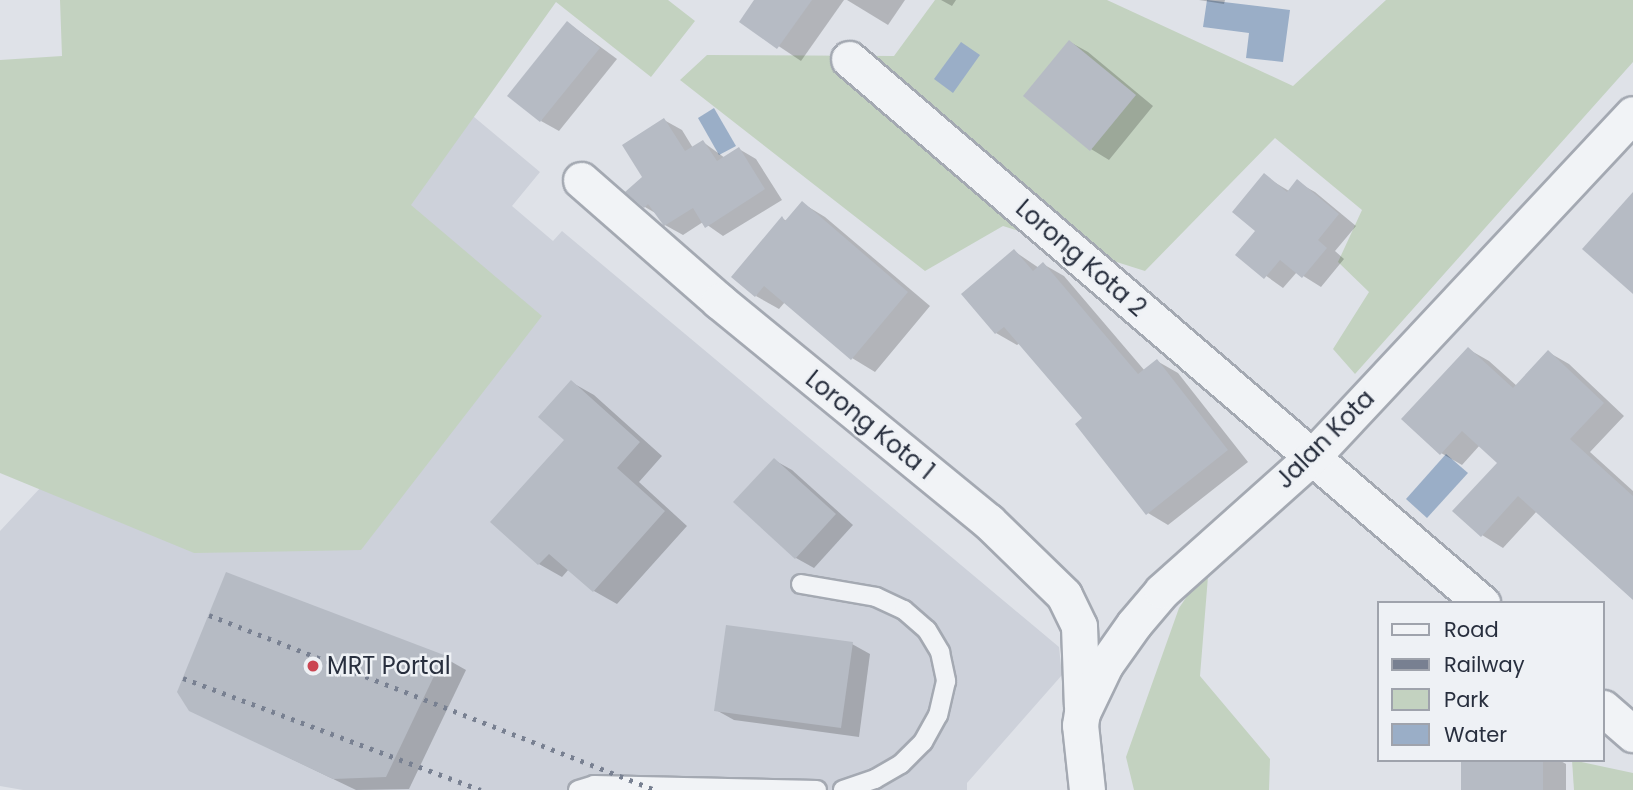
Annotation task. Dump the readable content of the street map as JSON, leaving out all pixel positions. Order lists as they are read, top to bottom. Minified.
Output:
{"streets":{"street":["Lorong Kota 2","Lorong Kota 1","Jalan Kota"]},"crossings":[["Lorong Kota 2","Jalan Kota"],["Lorong Kota 1","Jalan Kota"]],"places":["MRT Portal"],"legend":["Road","Railway","Park","Water"]}
